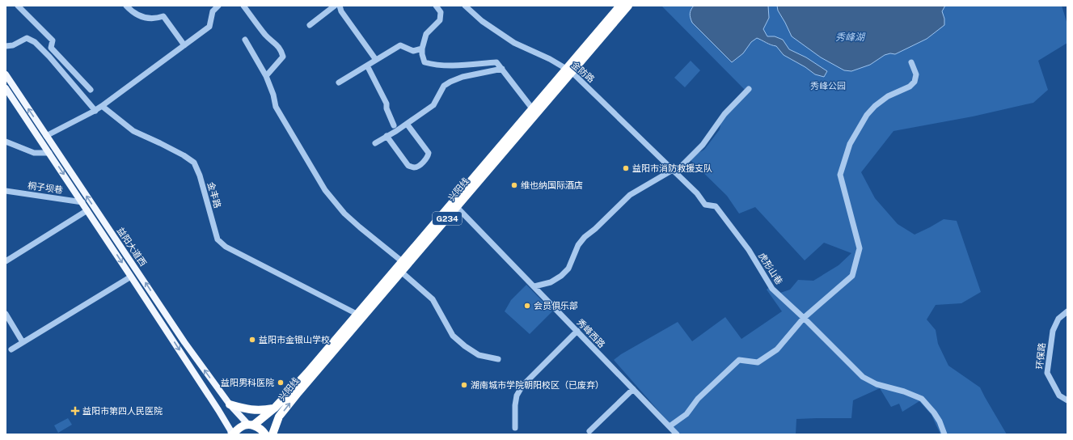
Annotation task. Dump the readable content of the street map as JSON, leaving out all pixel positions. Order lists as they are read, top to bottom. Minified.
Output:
{"streets":{"highway":["兴阳线","G234"],"main road":["益阳大道西"],"street":["金防路","桐子坝巷","金丰路","虎形山巷","秀峰西路","环保路"]},"crossings":[["金防路","兴阳线"],["金防路","虎形山巷"],["桐子坝巷","益阳大道西"],["兴阳线","金丰路"],["兴阳线","G234"],["兴阳线","益阳大道西"],["兴阳线","秀峰西路"],["G234","益阳大道西"]],"water":["秀峰湖"],"parks":["秀峰公园"],"places":{"other":["益阳市消防救援支队","维也纳国际酒店","会员俱乐部","益阳市金银山学校","益阳男科医院","湖南城市学院朝阳校区（已废弃）"],"health":["益阳市第四人民医院"]}}
